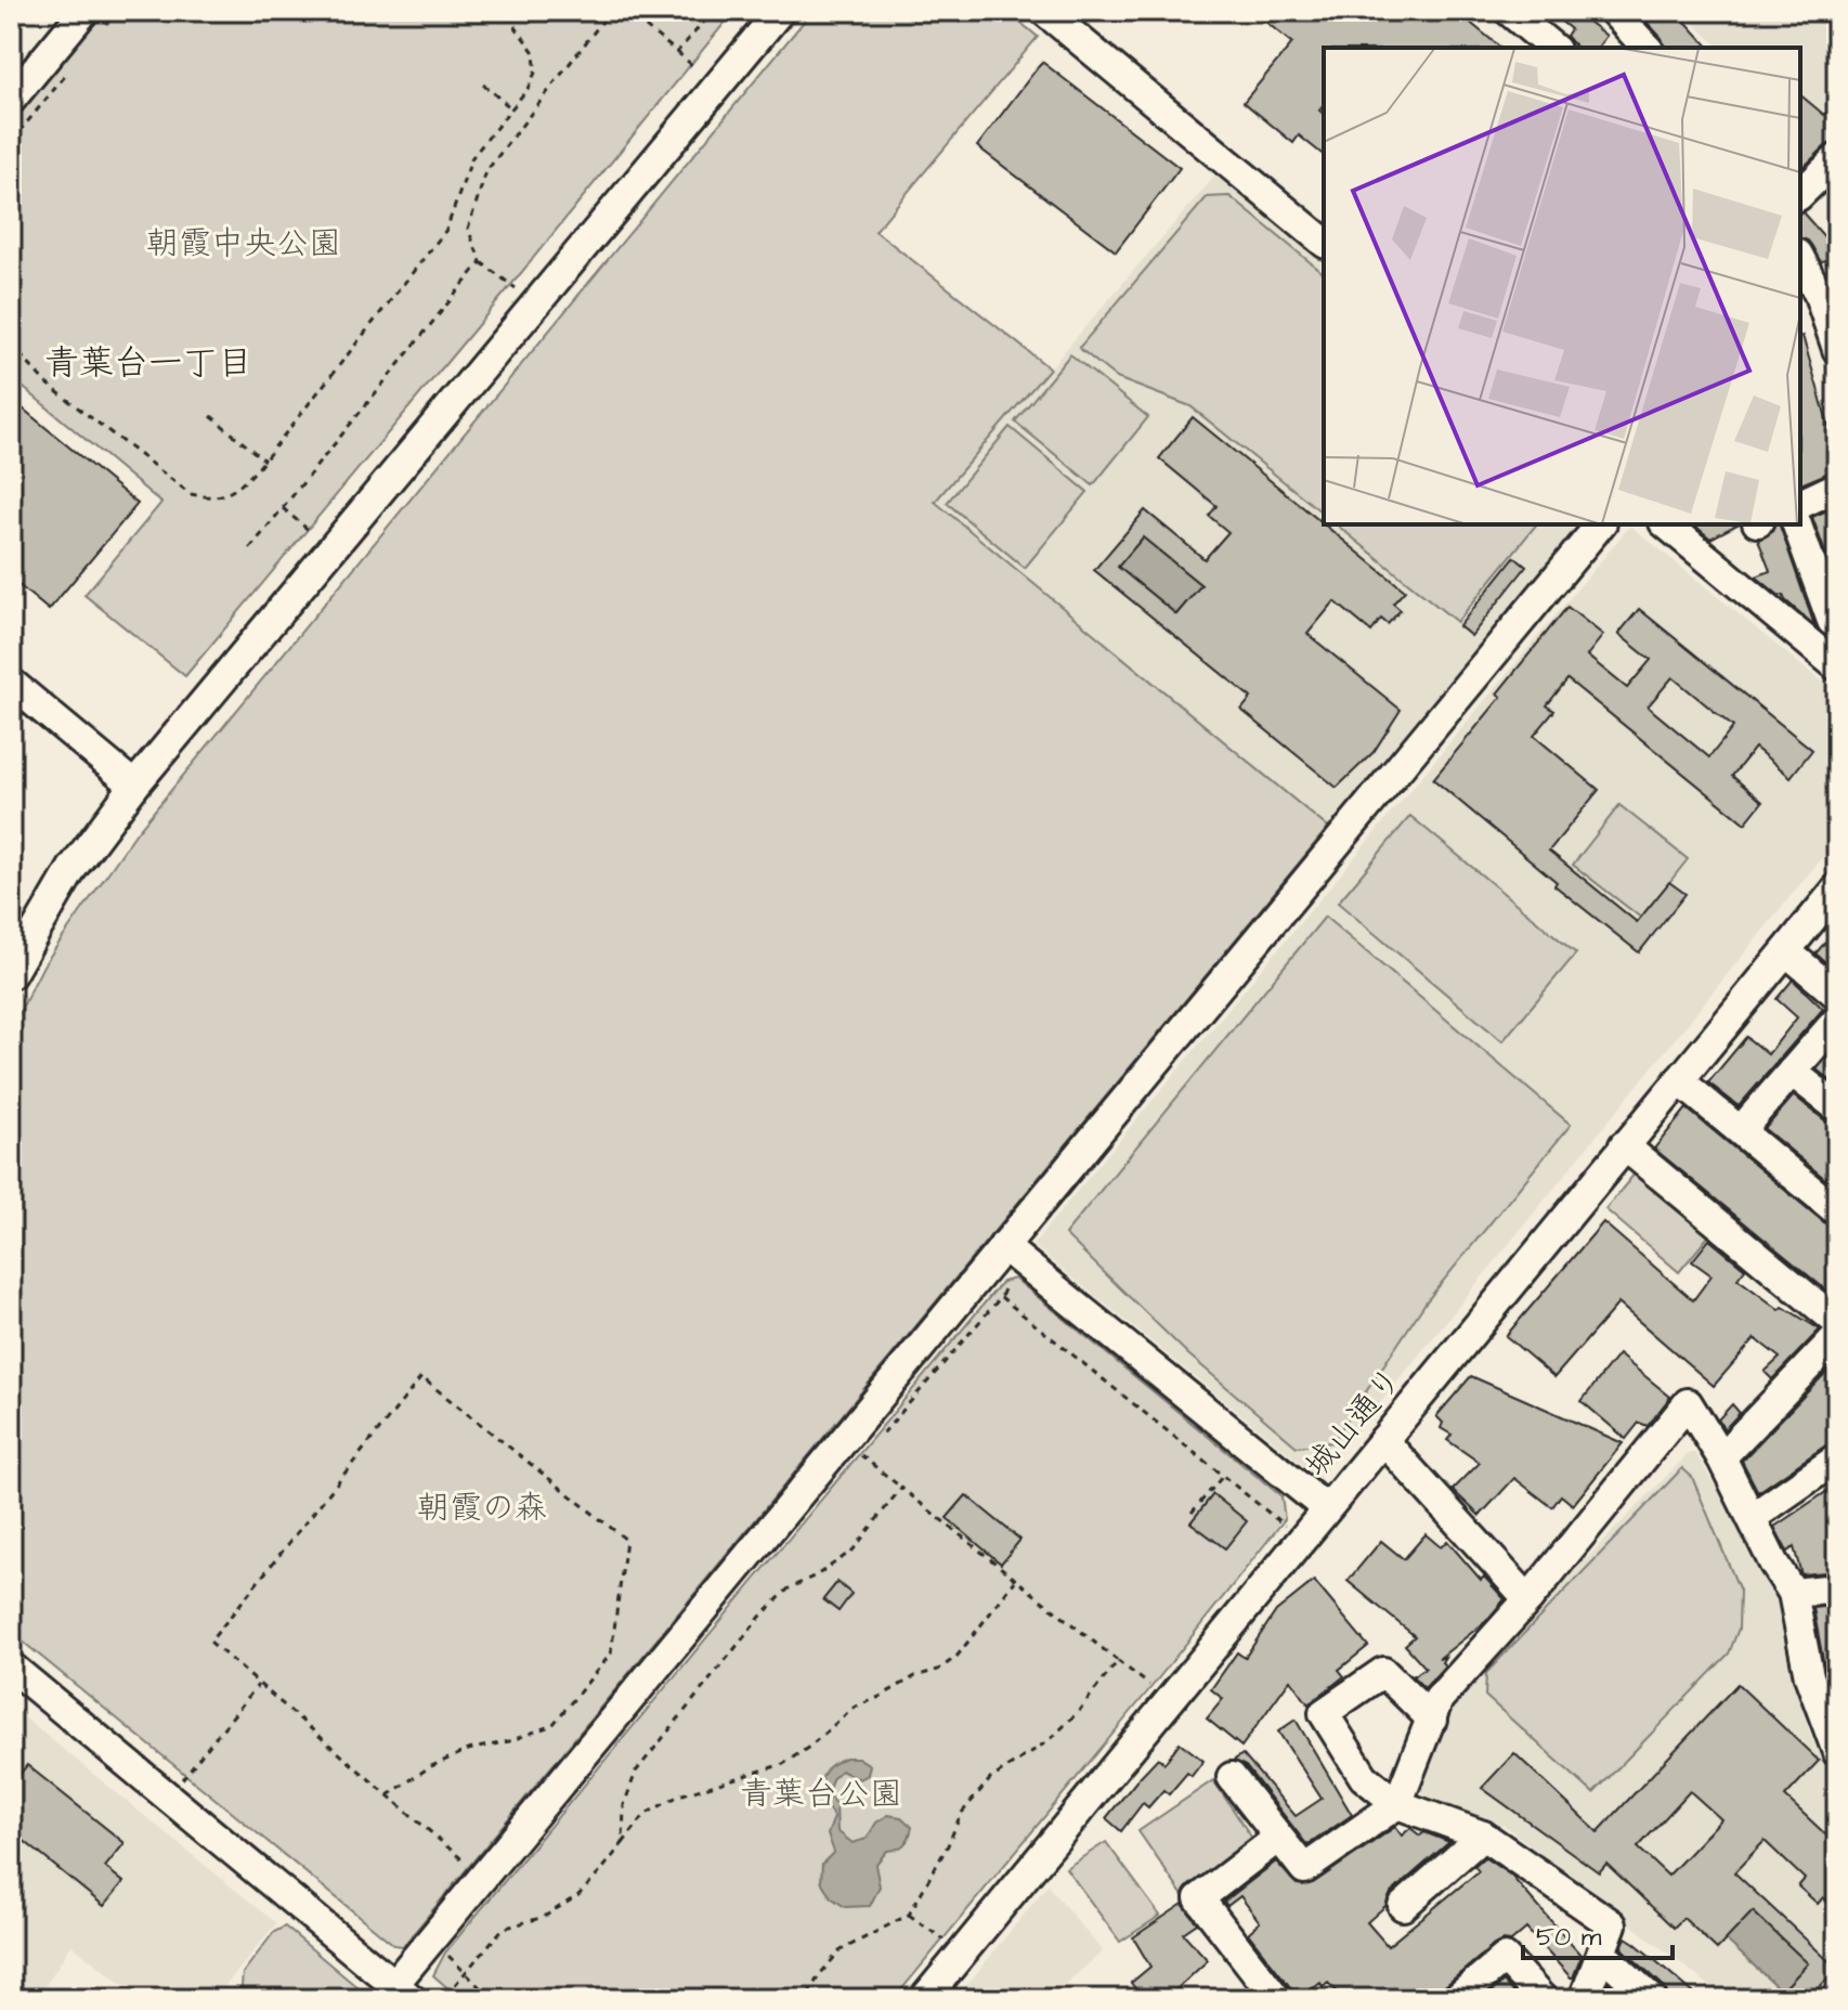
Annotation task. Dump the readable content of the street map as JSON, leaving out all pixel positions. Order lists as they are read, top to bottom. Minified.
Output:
{"streets":{"street":["城山通り"]},"districts":["青葉台一丁目"],"parks":["朝霞中央公園","朝霞の森","青葉台公園"],"scale_bar":"50 m"}
